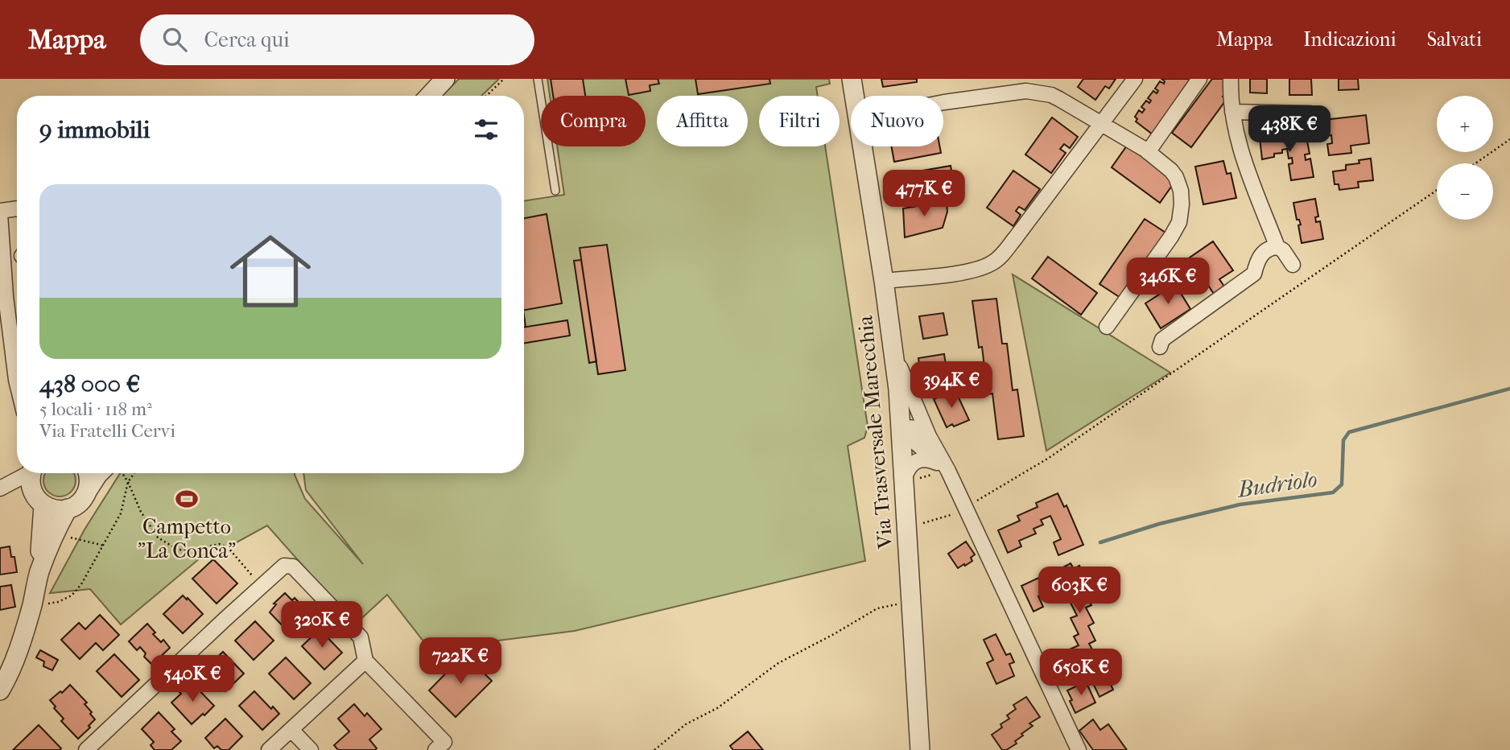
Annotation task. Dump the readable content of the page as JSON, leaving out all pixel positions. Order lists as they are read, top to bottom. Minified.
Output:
{"streets":{"street":["Via Trasversale Marecchia"]},"water":["Budriolo"],"places":{"sports":["Campetto \"La Conca\""]},"page":{"header":"Mappa","search":"Cerca qui","nav":["Mappa","Indicazioni","Salvati"],"map_buttons":["+","−"],"chip":["Compra","Affitta","Filtri","Nuovo"],"heading":"9 immobili","price":["438K €","477K €","346K €","394K €","603K €","320K €","722K €","650K €","540K €"],"list":[{"name":"438 000 €","note":"5 locali · 118 m² · Via Fratelli Cervi"}]}}
